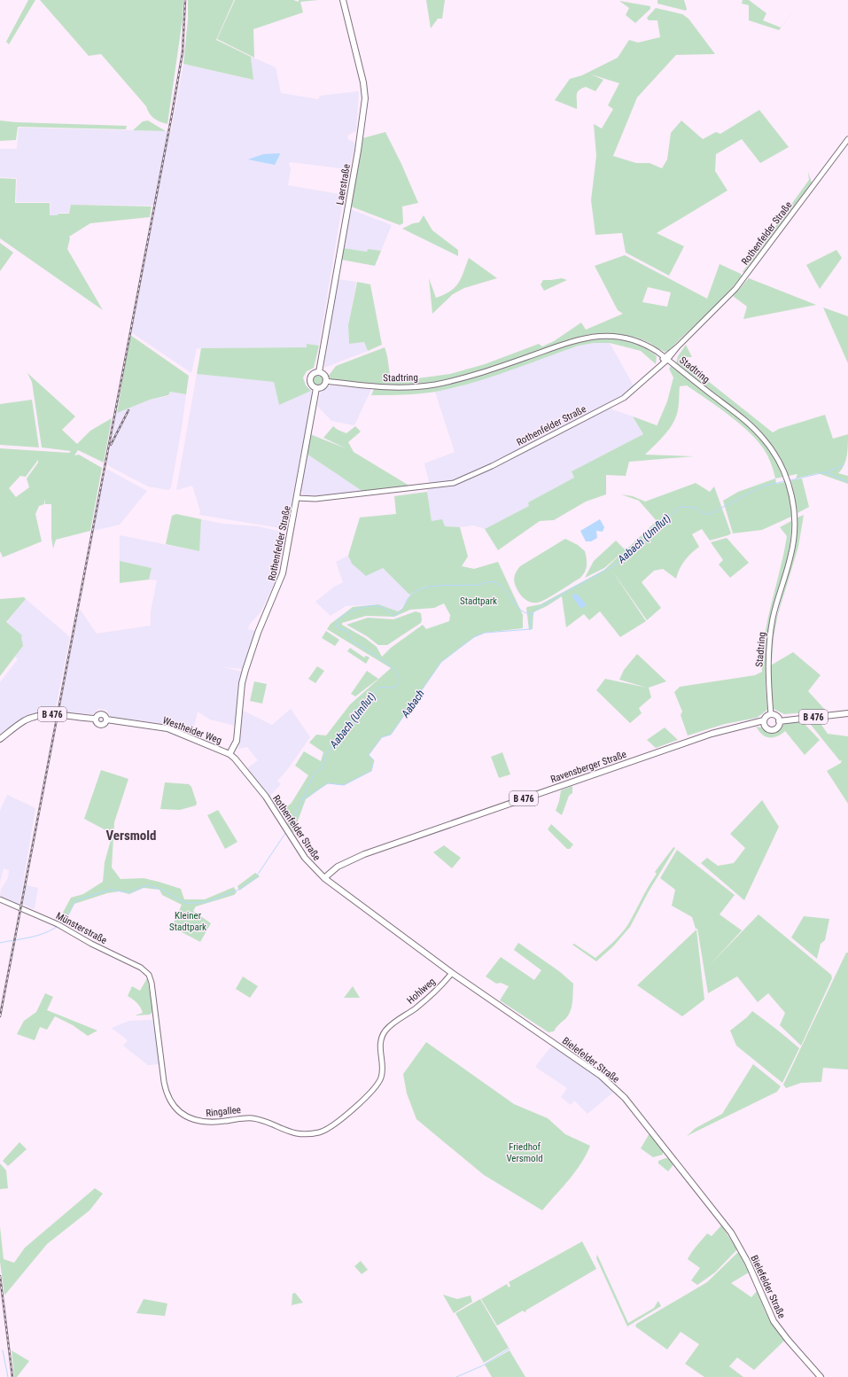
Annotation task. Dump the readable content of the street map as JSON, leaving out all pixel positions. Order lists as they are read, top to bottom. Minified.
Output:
{"streets":{"main road":["Laerstraße","Rothenfelder Straße","B 476","Westheider Weg","Ravensberger Straße","Bielefelder Straße"],"street":["Stadtring","Münsterstraße","Hohlweg","Ringallee"]},"crossings":[["Laerstraße","Stadtring"],["Rothenfelder Straße","Stadtring"],["Rothenfelder Straße","Westheider Weg"],["Rothenfelder Straße","Ravensberger Straße"],["Rothenfelder Straße","Bielefelder Straße"],["Stadtring","B 476"],["Stadtring","Ravensberger Straße"],["B 476","Ravensberger Straße"],["Ravensberger Straße","Bielefelder Straße"],["Münsterstraße","Ringallee"],["Hohlweg","Bielefelder Straße"],["Hohlweg","Ringallee"]],"districts":["Versmold"],"water":["Aabach (Umflut)","Aabach"],"parks":["Stadtpark","Kleiner Stadtpark","Friedhof Versmold"]}
